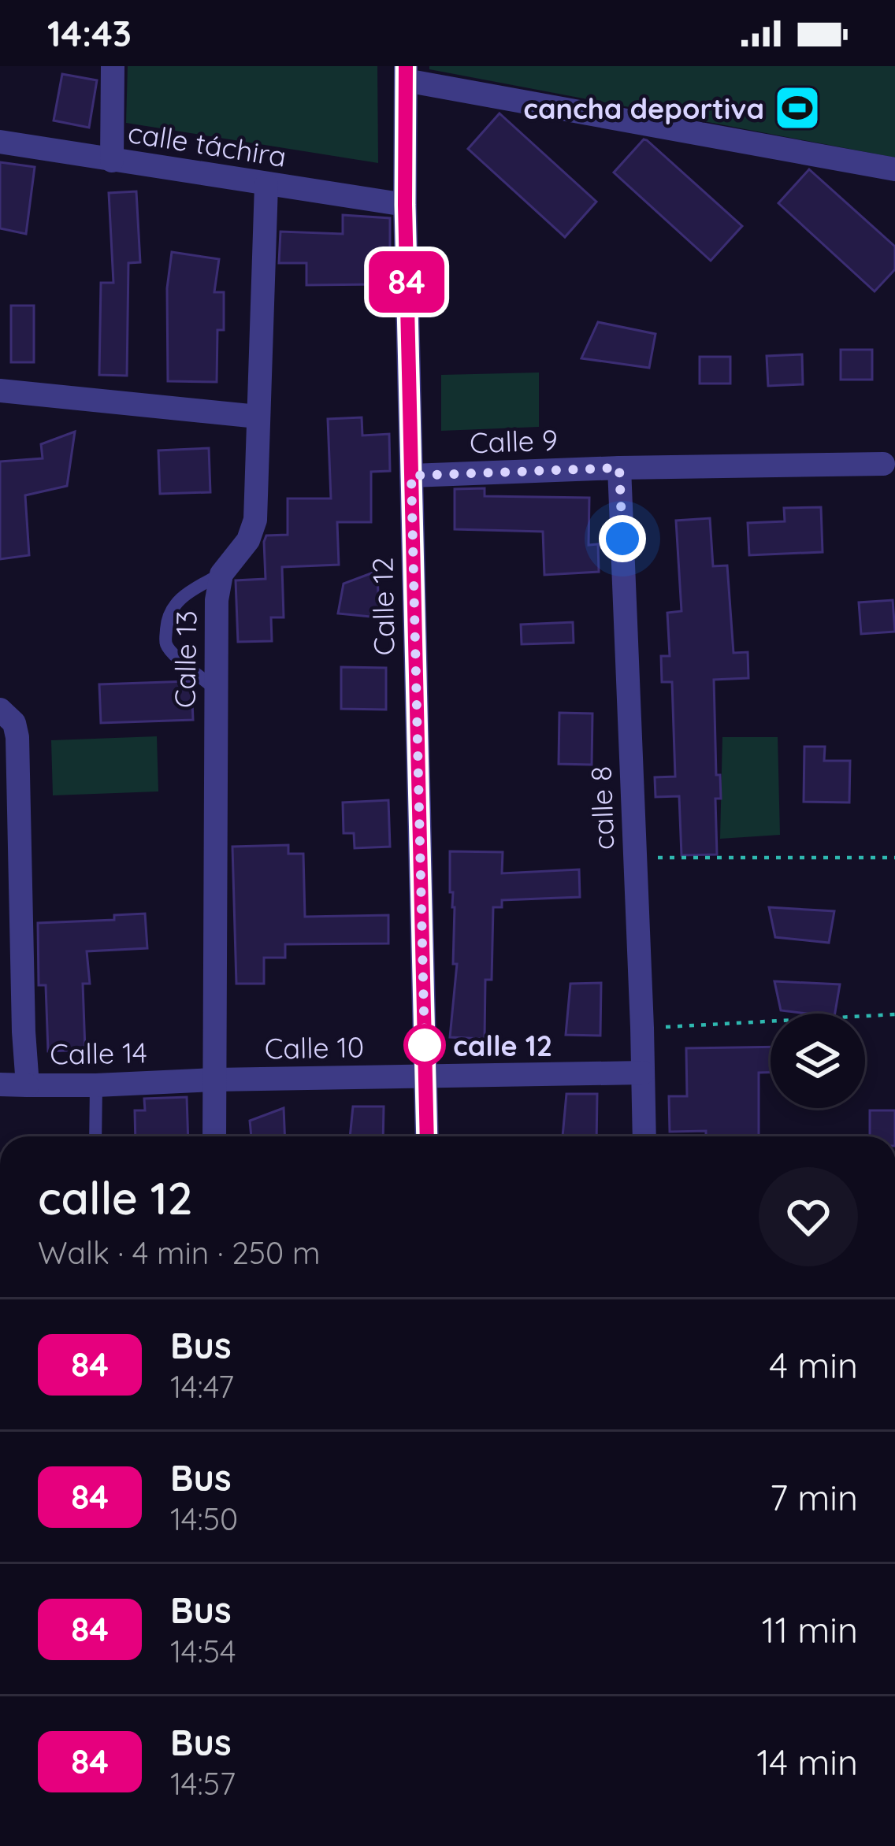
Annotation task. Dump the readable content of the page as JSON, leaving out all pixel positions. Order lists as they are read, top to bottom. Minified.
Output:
{"streets":{"street":["calle táchira","Calle 9","Calle 12","Calle 13","calle 8","Calle 10","Calle 14"]},"crossings":[["calle táchira","Calle 12"],["calle táchira","Calle 13"],["Calle 9","Calle 12"],["Calle 9","calle 8"],["Calle 12","Calle 10"],["Calle 13","Calle 10"],["Calle 13","Calle 14"],["calle 8","Calle 10"],["Calle 10","Calle 14"]],"places":{"sports":["cancha deportiva"],"other":["calle 12"]},"lines":["bus line 84"],"page":{"status":"14:43","on_map":"84","heading":["calle 12","Walk · 4 min · 250 m"],"list":[{"mark":"84","name":"Bus","note":"14:47","value":"4 min"},{"mark":"84","name":"Bus","note":"14:50","value":"7 min"},{"mark":"84","name":"Bus","note":"14:54","value":"11 min"},{"mark":"84","name":"Bus","note":"14:57","value":"14 min"}]}}
